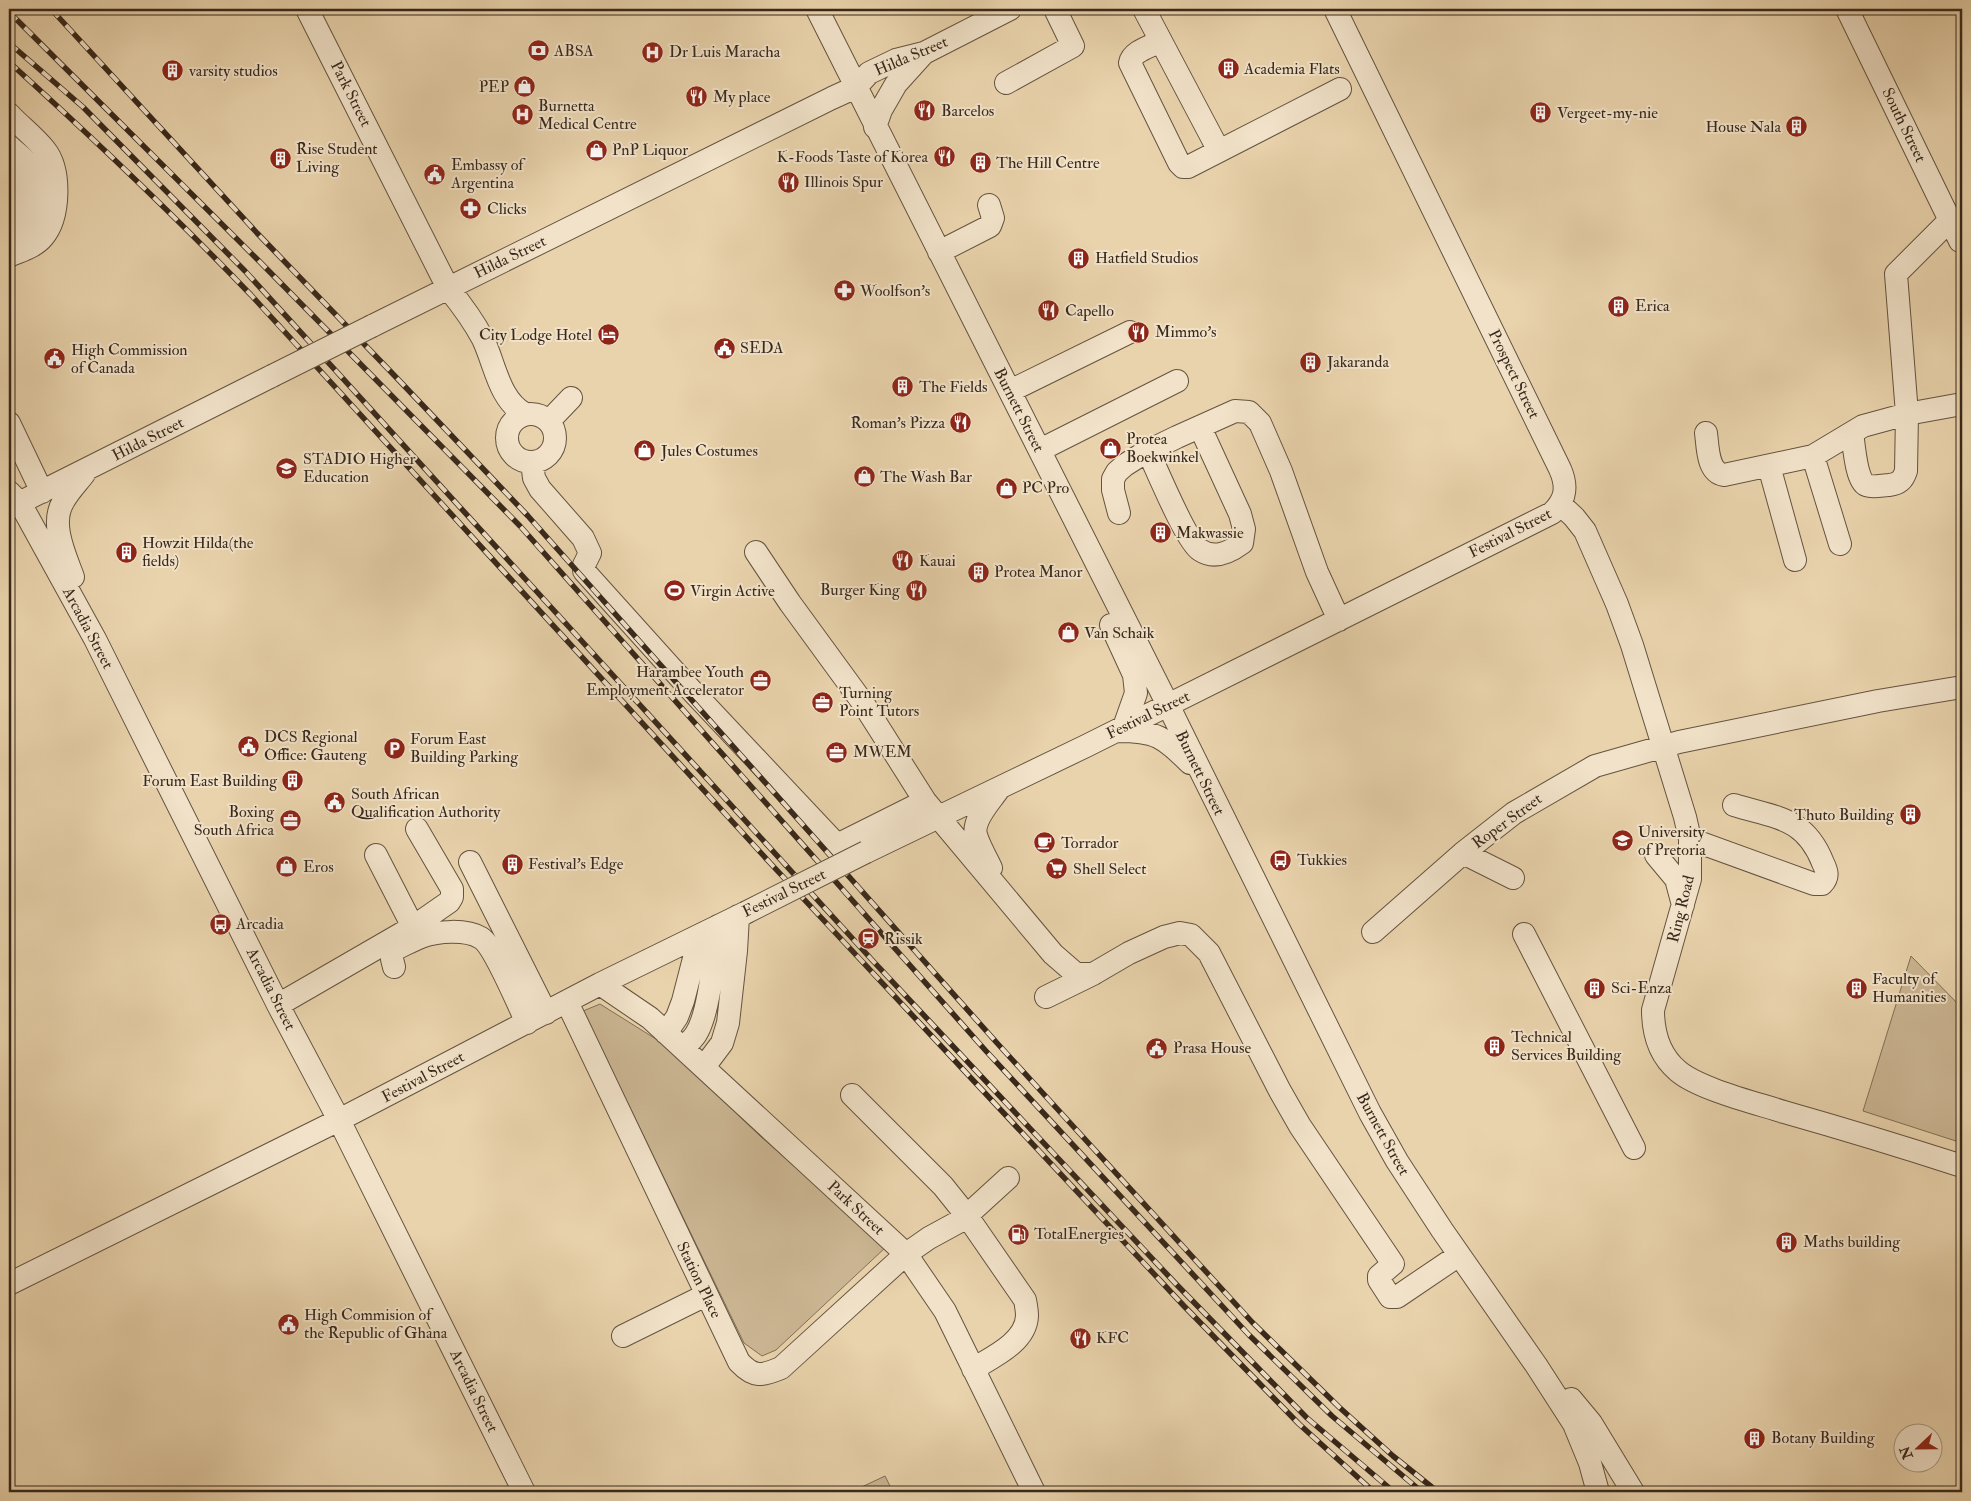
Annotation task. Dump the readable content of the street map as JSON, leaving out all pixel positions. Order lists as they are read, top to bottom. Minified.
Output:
{"streets":{"street":["Hilda Street","Park Street","South Street","Prospect Street","Burnett Street","Festival Street","Arcadia Street","Roper Street","Ring Road","Station Place"]},"crossings":[["Hilda Street","Park Street"],["Hilda Street","Burnett Street"],["Hilda Street","Arcadia Street"],["Park Street","Festival Street"],["Park Street","Station Place"],["Prospect Street","Festival Street"],["Burnett Street","Festival Street"],["Festival Street","Arcadia Street"],["Festival Street","Station Place"],["Roper Street","Ring Road"]],"places":{"bank":["ABSA"],"hospital":["Dr Luis Maracha","Burnetta Medical Centre"],"building":["Academia Flats","varsity studios","Vergeet-my-nie","House Nala","Rise Student Living","The Hill Centre","Hatfield Studios","Erica","Jakaranda","The Fields","Makwassie","Howzit Hilda(the fields)","Protea Manor","Forum East Building","Thuto Building","Festival's Edge","Sci-Enza","Faculty of Humanities","Technical Services Building","Maths building","Botany Building"],"shop":["PEP","PnP Liquor","Protea Boekwinkel","Jules Costumes","The Wash Bar","PC Pro","Van Schaik","Eros"],"restaurant":["My place","Barcelos","K-Foods Taste of Korea","Illinois Spur","Capello","Mimmo's","Roman's Pizza","Kauai","Burger King","KFC"],"public building":["Embassy of Argentina","SEDA","High Commission of Canada","DCS Regional Office: Gauteng","South African Qualification Authority","Prasa House","High Commision of the Republic of Ghana"],"pharmacy":["Clicks","Woolfson's"],"hotel":["City Lodge Hotel"],"school or university":["STADIO Higher Education","University of Pretoria"],"sports":["Virgin Active"],"office":["Harambee Youth Employment Accelerator","Turning Point Tutors","MWEM","Boxing South Africa"],"parking":["Forum East Building Parking"],"cafe":["Torrador"],"bus stop":["Tukkies","Arcadia"],"supermarket":["Shell Select"],"station":["Rissik"],"fuel station":["TotalEnergies"]},"north":"left"}
